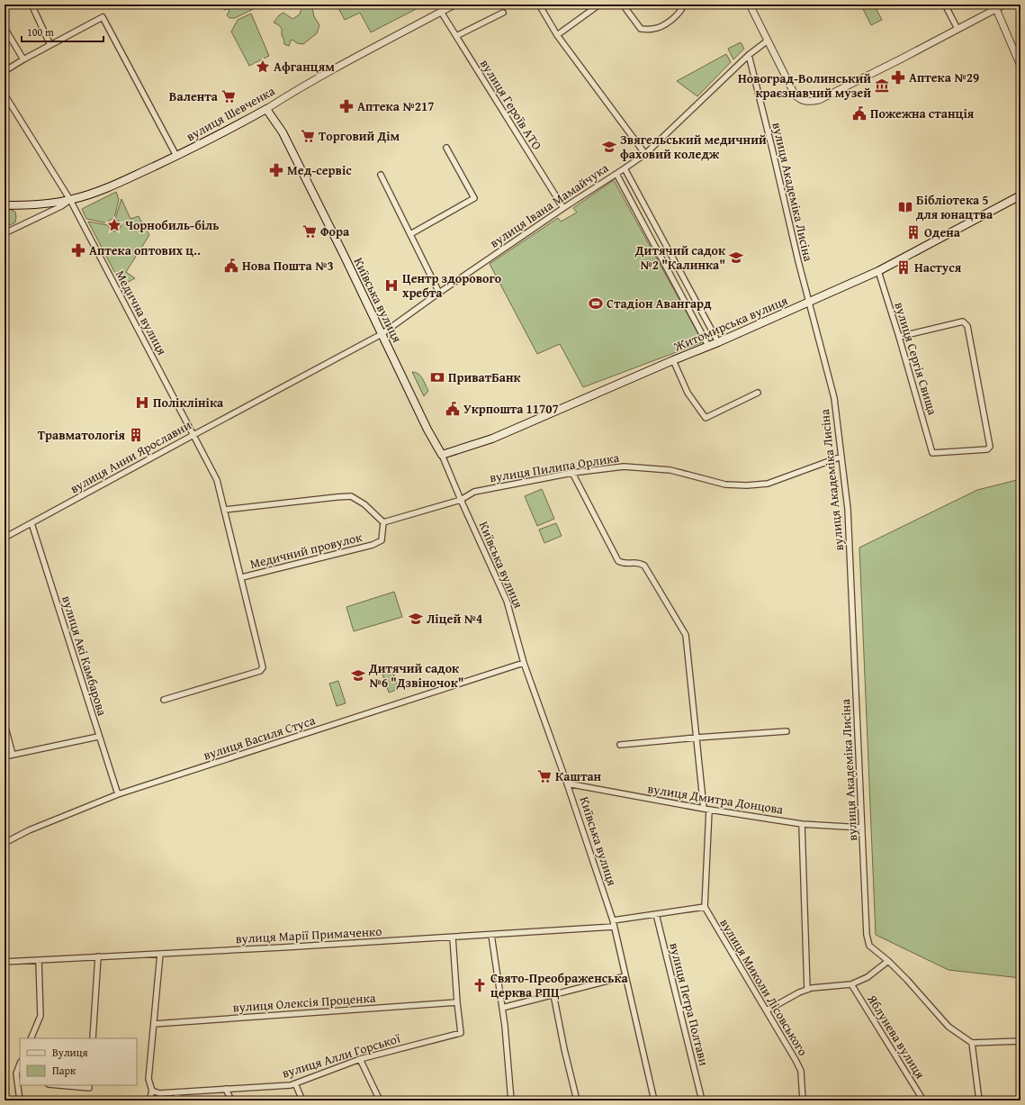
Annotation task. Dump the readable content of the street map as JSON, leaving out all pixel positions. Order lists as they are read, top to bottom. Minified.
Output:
{"streets":{"main road":["вулиця Шевченка","Київська вулиця","Житомирська вулиця"],"street":["вулиця Героїв АТО","вулиця Академіка Лисіна","вулиця Івана Мамайчука","Медична вулиця","вулиця Сергія Свища","вулиця Анни Ярославни","вулиця Пилипа Орлика","Медичний провулок","вулиця Акі Камбарова","вулиця Василя Стуса","вулиця Дмитра Донцова","вулиця Марії Примаченко","вулиця Миколи Лісовського","вулиця Олексія Проценка","вулиця Петра Полтави","Яблунева вулиця","вулиця Алли Горської"]},"crossings":[["вулиця Героїв АТО","вулиця Шевченка"],["вулиця Героїв АТО","вулиця Івана Мамайчука"],["вулиця Шевченка","Київська вулиця"],["вулиця Шевченка","Медична вулиця"],["вулиця Академіка Лисіна","вулиця Івана Мамайчука"],["вулиця Академіка Лисіна","Житомирська вулиця"],["вулиця Академіка Лисіна","вулиця Пилипа Орлика"],["вулиця Академіка Лисіна","вулиця Дмитра Донцова"],["вулиця Івана Мамайчука","Київська вулиця"],["вулиця Івана Мамайчука","вулиця Анни Ярославни"],["Київська вулиця","Житомирська вулиця"],["Київська вулиця","вулиця Анни Ярославни"],["Київська вулиця","вулиця Пилипа Орлика"],["Київська вулиця","вулиця Василя Стуса"],["Київська вулиця","вулиця Дмитра Донцова"],["Київська вулиця","вулиця Марії Примаченко"],["Медична вулиця","вулиця Анни Ярославни"],["Медична вулиця","Медичний провулок"],["Житомирська вулиця","вулиця Сергія Свища"],["вулиця Анни Ярославни","Медичний провулок"],["вулиця Анни Ярославни","вулиця Акі Камбарова"],["вулиця Акі Камбарова","вулиця Василя Стуса"],["вулиця Олексія Проценка","вулиця Алли Горської"]],"places":{"place":["Афганцям","Чорнобиль-біль"],"pharmacy":["Аптека №29","Аптека №217","Мед-сервіс","Аптека оптових ц‥"],"museum":["Новоград-Волинський краєзнавчий музей"],"supermarket":["Валента","Торговий Дім","Фора","Каштан"],"public building":["Пожежна станція","Нова Пошта №3","Укрпошта 11707"],"school or university":["Звягельський медичний фаховий коледж","Дитячий садок №2 \"Калинка\"","Ліцей №4","Дитячий садок №6 \"Дзвіночок\""],"library":["Бібліотека 5 для юнацтва"],"building":["Одена","Настуся","Травматологія"],"hospital":["Центр здорового хребта","Поліклініка"],"sports":["Стадіон Авангард"],"bank":["ПриватБанк"],"church":["Свято-Преображенська церква РПЦ"]},"legend":["Вулиця","Парк"],"scale_bar":"100 m"}
